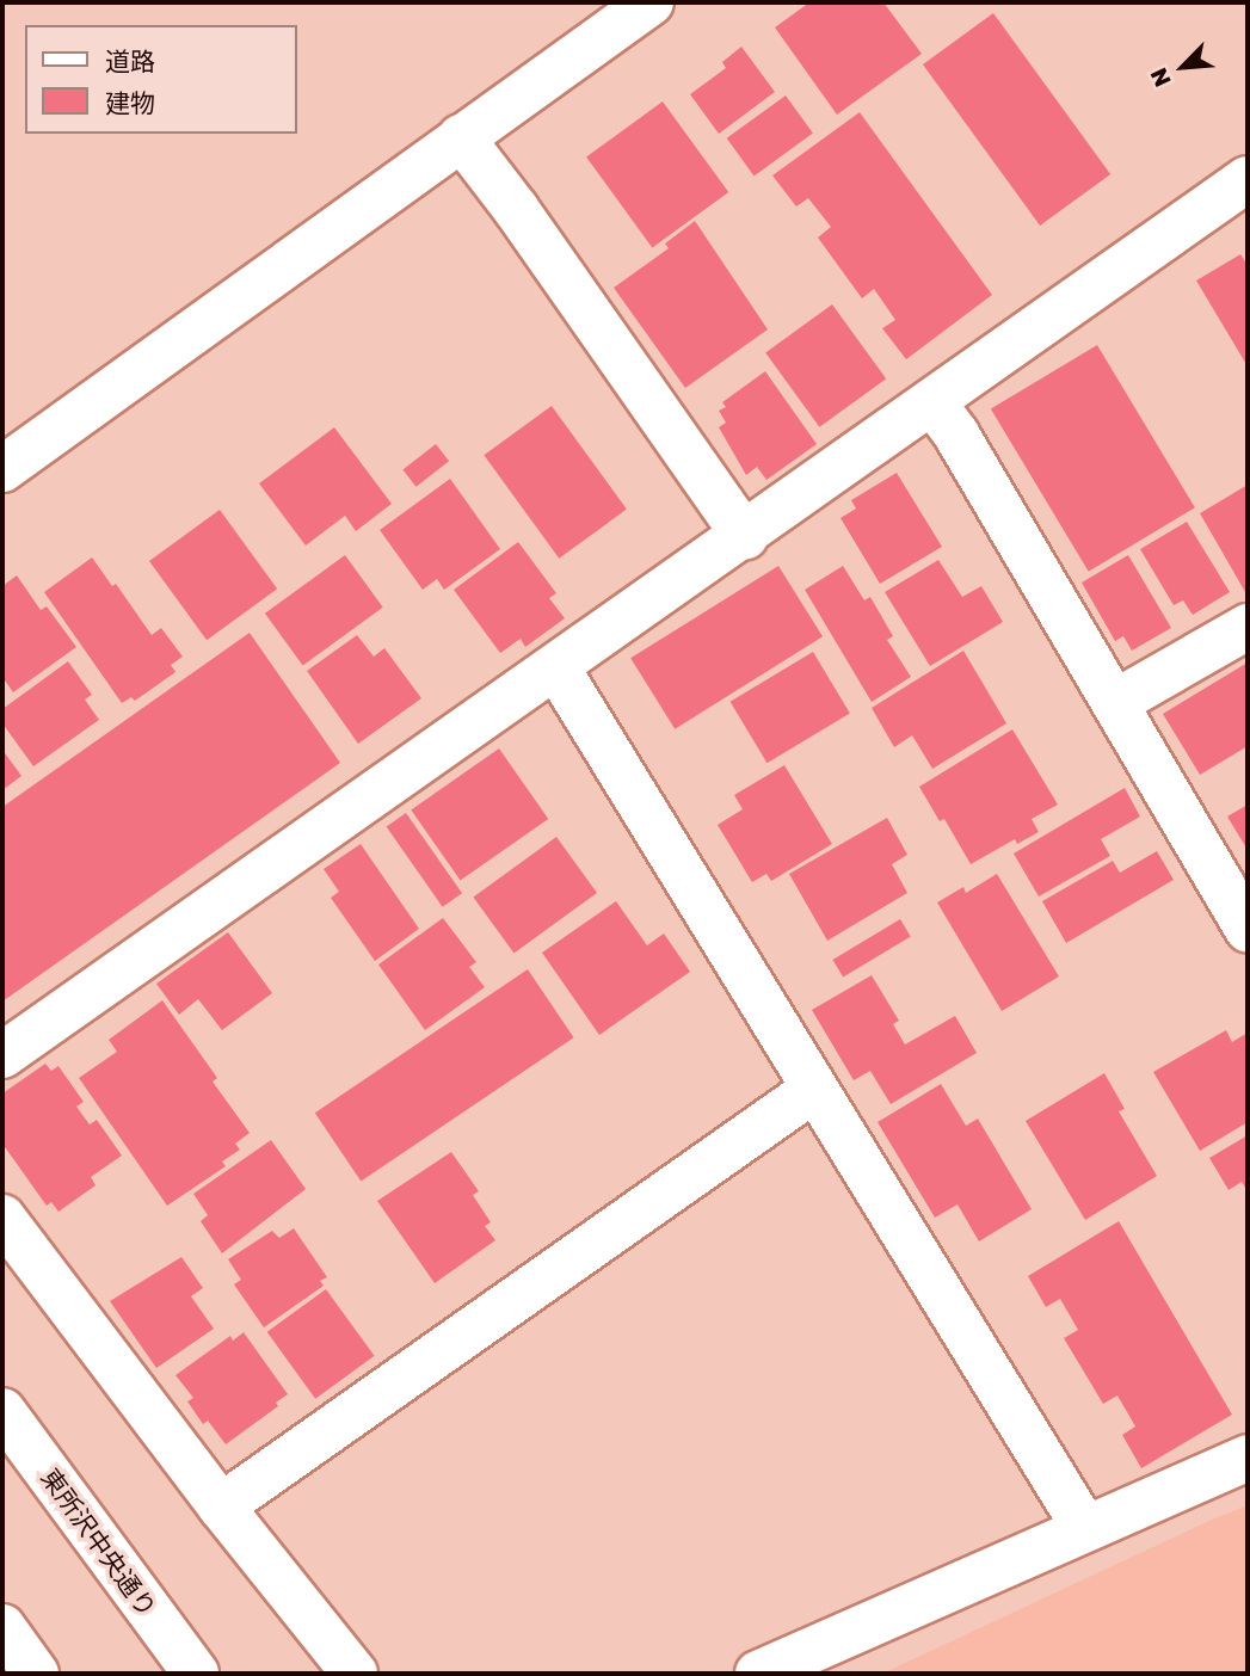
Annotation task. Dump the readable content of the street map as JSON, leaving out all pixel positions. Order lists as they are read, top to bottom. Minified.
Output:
{"streets":{"street":["東所沢中央通り"]},"legend":["道路","建物"],"north":"bottom left"}
